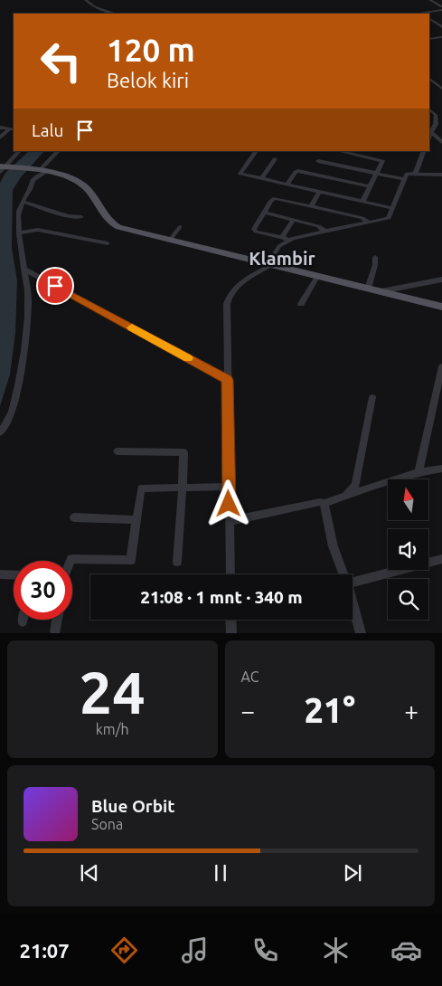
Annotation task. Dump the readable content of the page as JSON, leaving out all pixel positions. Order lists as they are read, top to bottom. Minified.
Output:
{"districts":["Klambir"],"north":"top","page":{"turn":["120 m","Belok kiri"],"then":"Lalu","limit":"30","trip":"21:08 · 1 mnt · 340 m","tile":[["24","km/h"],"AC"],"heat":["−","21°","+"],"song":["Blue Orbit","Sona"],"tabs":"21:07"}}
